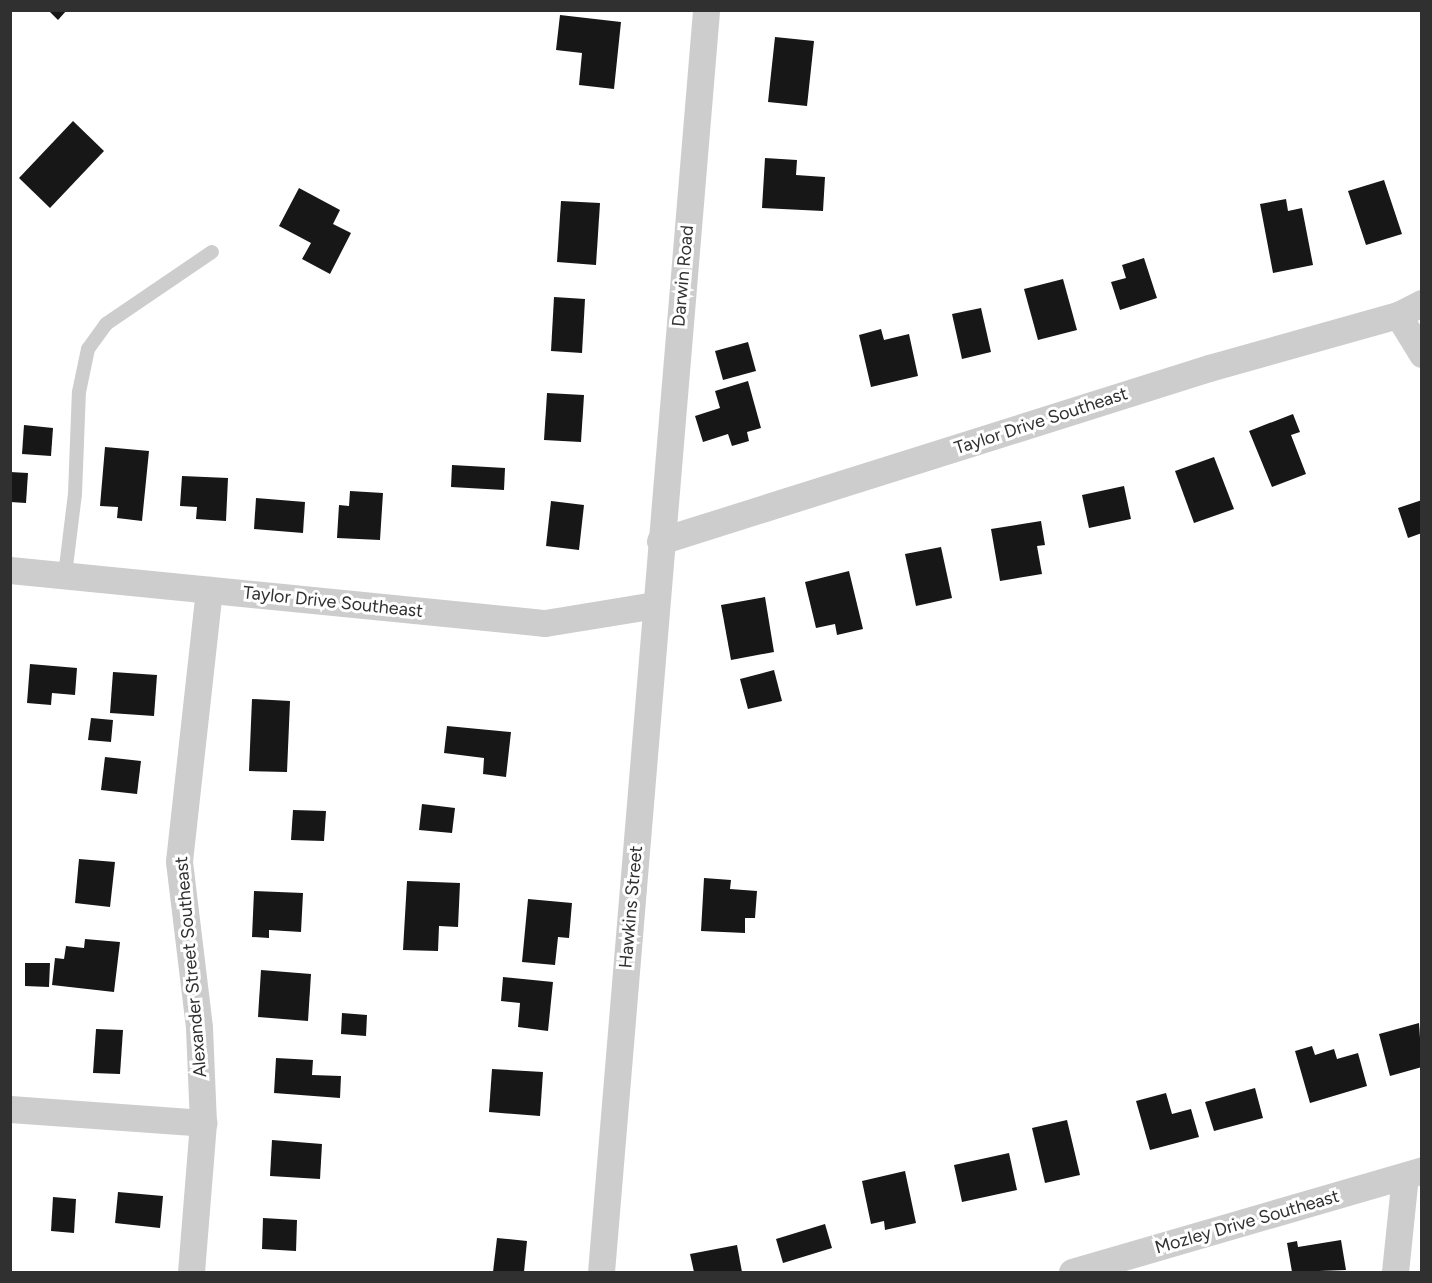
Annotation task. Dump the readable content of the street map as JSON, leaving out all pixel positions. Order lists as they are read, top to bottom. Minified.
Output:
{"streets":{"street":["Darwin Road","Taylor Drive Southeast","Hawkins Street","Alexander Street Southeast","Mozley Drive Southeast"]},"crossings":[["Darwin Road","Taylor Drive Southeast"],["Darwin Road","Hawkins Street"],["Taylor Drive Southeast","Hawkins Street"],["Taylor Drive Southeast","Alexander Street Southeast"]]}
